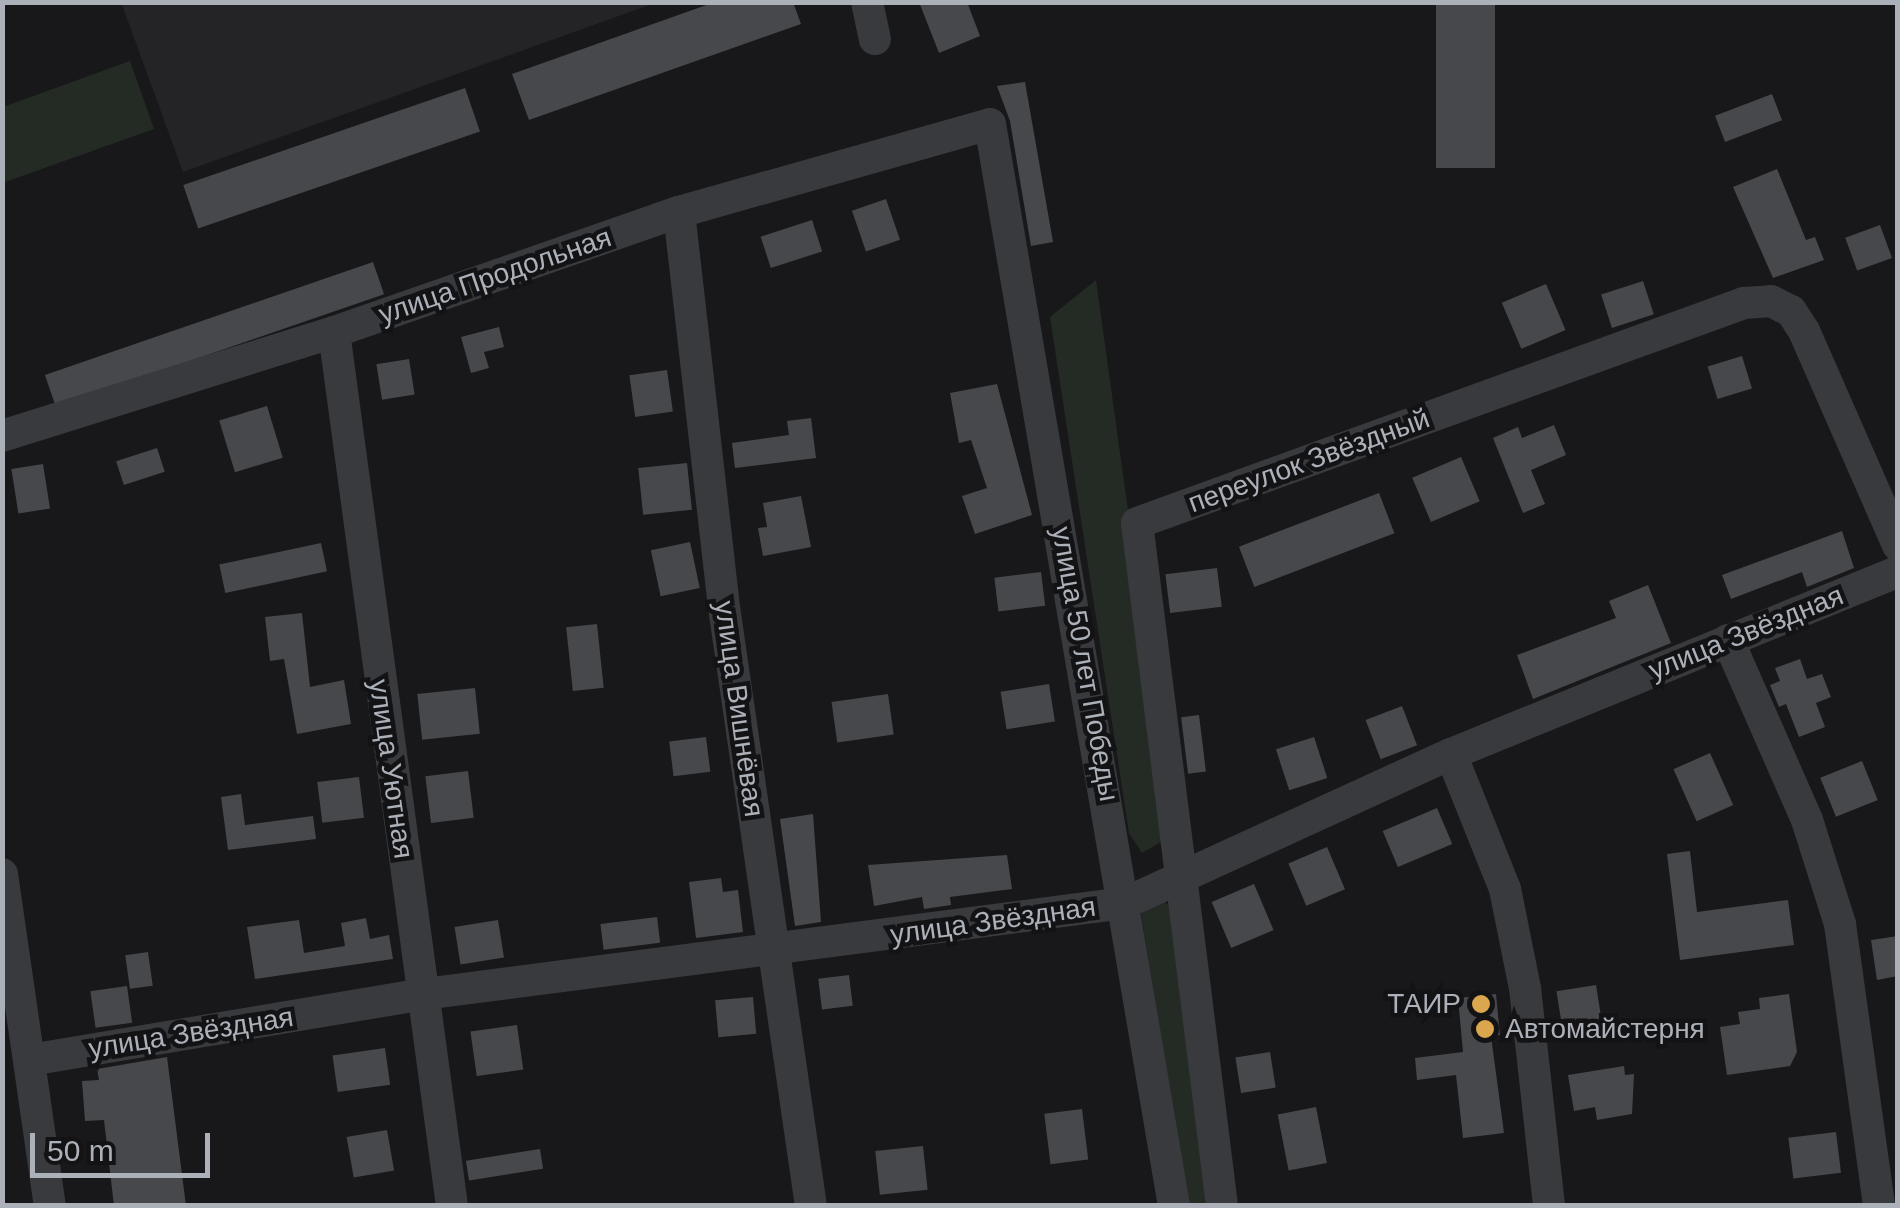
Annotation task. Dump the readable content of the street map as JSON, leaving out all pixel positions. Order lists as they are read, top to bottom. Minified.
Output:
{"streets":{"street":["улица Продольная","переулок Звёздный","улица Звёздная","улица 50 лет Победы","улица Вишнёвая","улица Уютная"]},"crossings":[["улица Продольная","улица 50 лет Победы"],["улица Продольная","улица Вишнёвая"],["улица Продольная","улица Уютная"],["переулок Звёздный","улица Звёздная"],["улица Звёздная","улица 50 лет Победы"],["улица Звёздная","улица Вишнёвая"],["улица Звёздная","улица Уютная"]],"places":["ТАИР","Автомайстерня"],"scale_bar":"50 m"}
